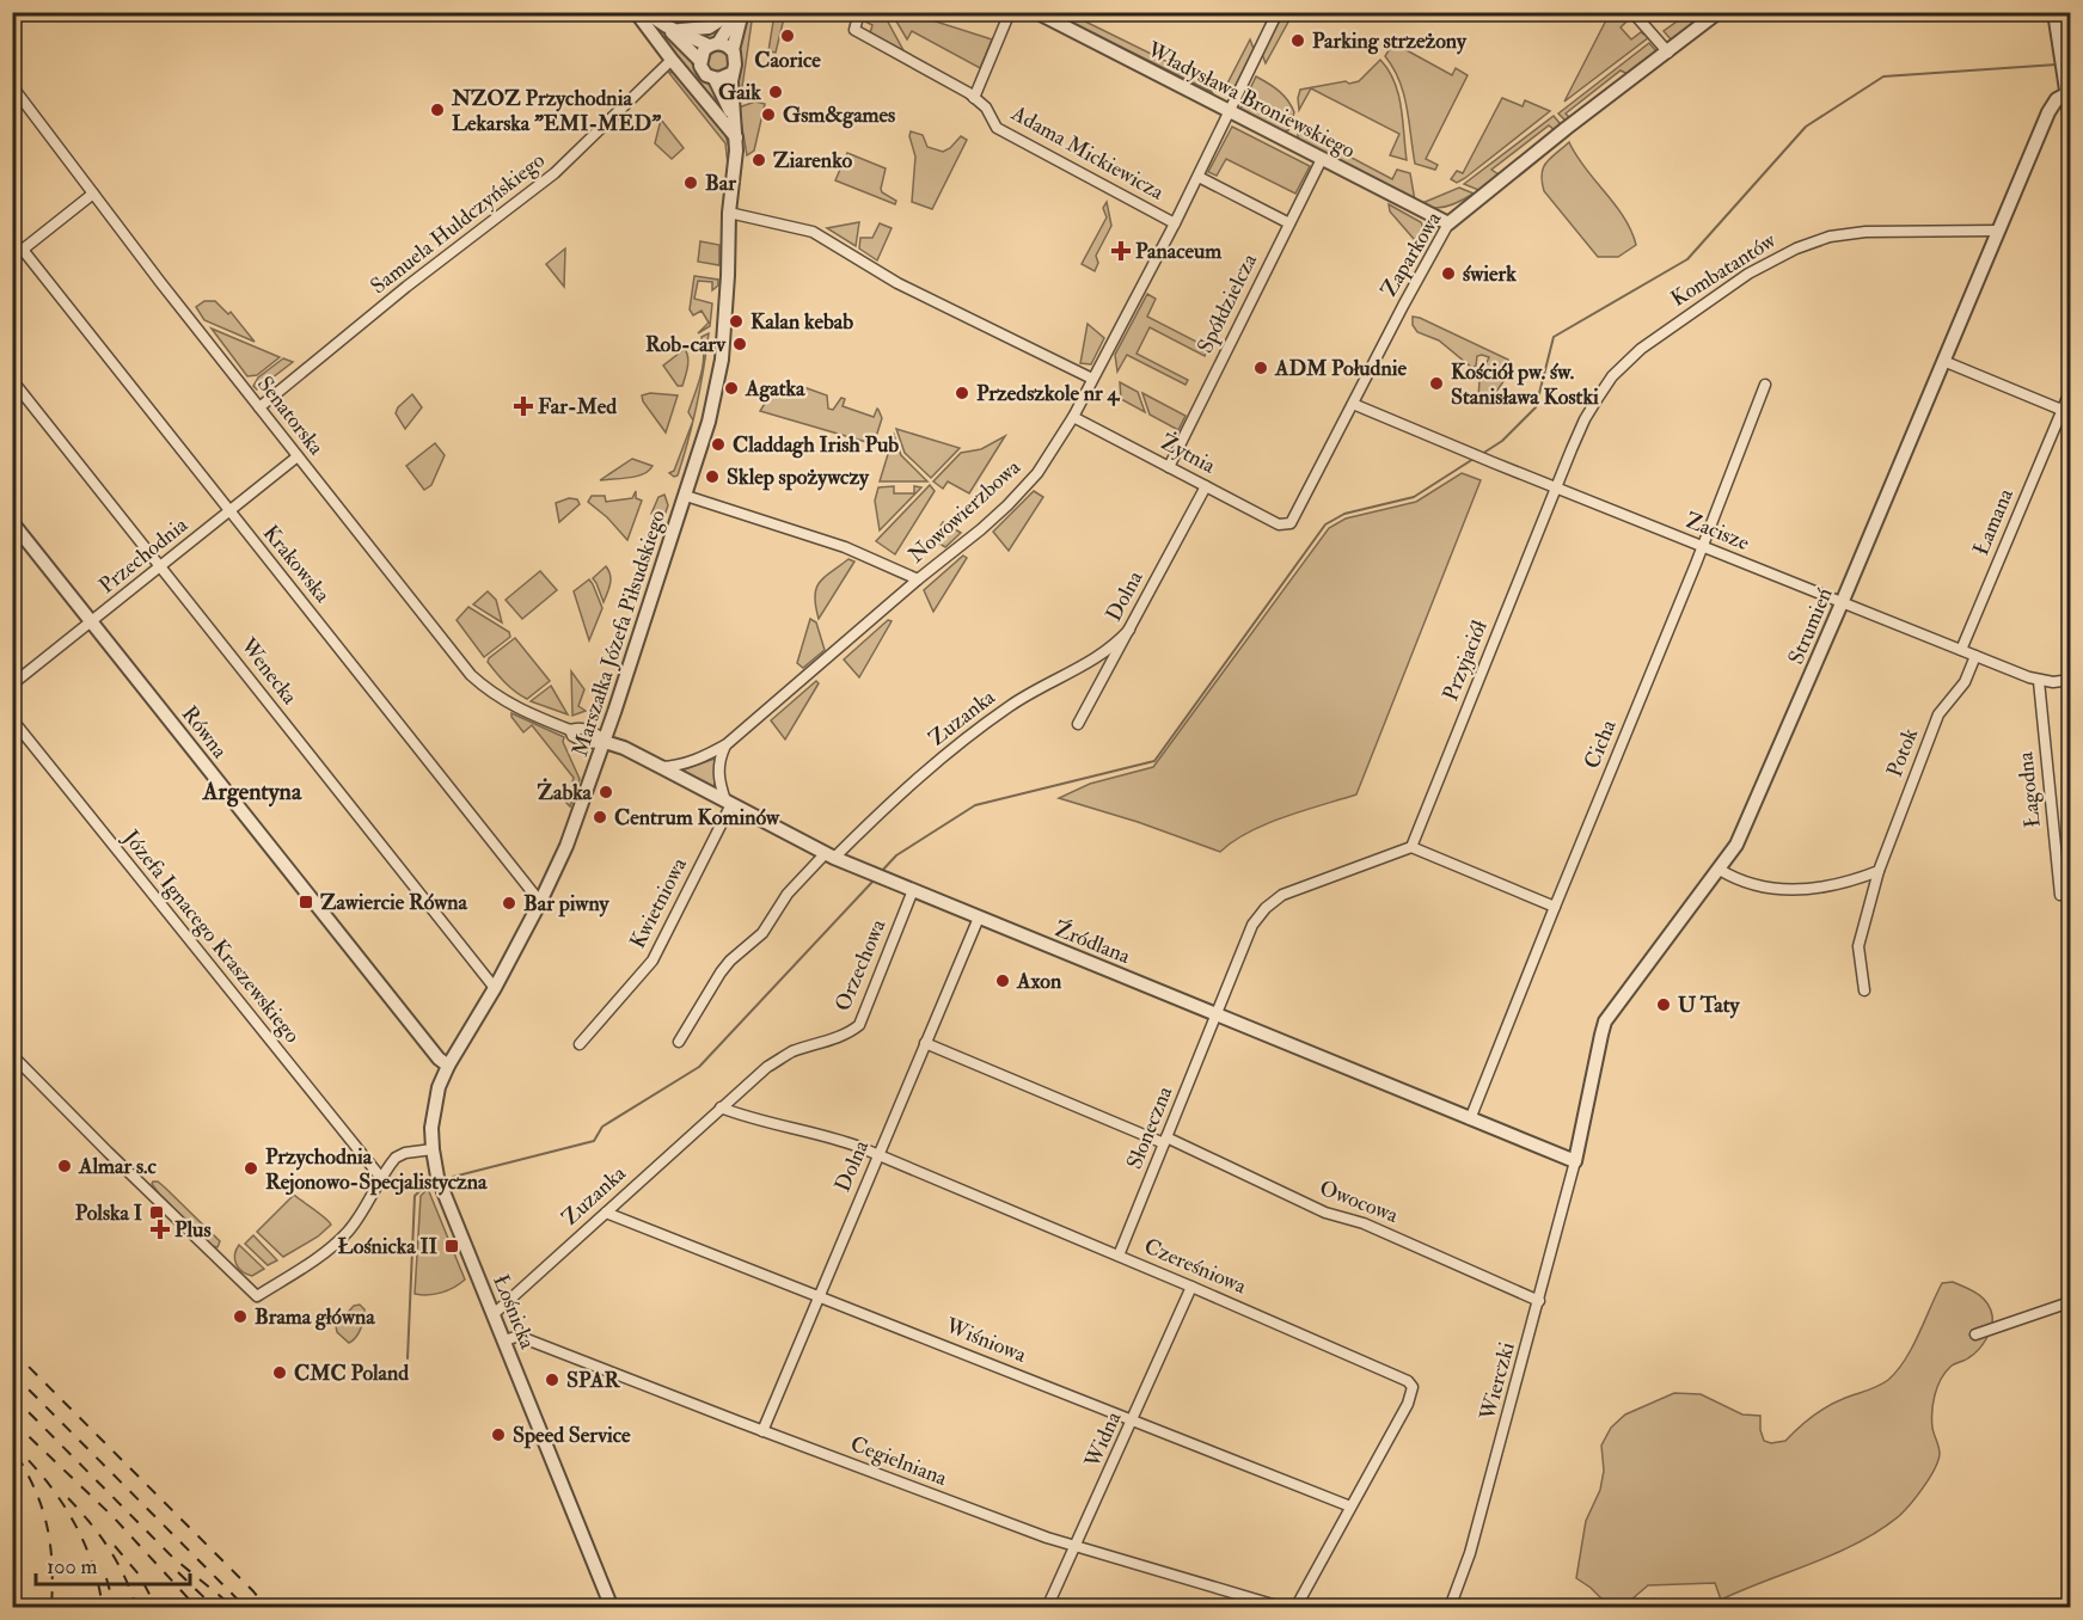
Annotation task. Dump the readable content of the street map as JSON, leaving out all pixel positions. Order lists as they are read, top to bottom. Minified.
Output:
{"streets":{"street":["Władysława Broniewskiego","Adama Mickiewicza","Samuela Huldczyńskiego","Zaparkowa","Kombatantów","Spółdzielcza","Senatorska","Żytnia","Nowowierzbowa","Łamana","Zacisze","Przechodnia","Krakowska","Dolna","Strumień","Marszałka Józefa Piłsudskiego","Przyjaciół","Wenecka","Zuzanka","Równa","Cicha","Potok","Łagodna","Kwietniowa","Józefa Ignacego Kraszewskiego","Źródlana","Orzechowa","Słoneczna","Owocowa","Czereśniowa","Łośnicka","Wiśniowa","Wierczki","Widna","Cegielniana"]},"crossings":[["Władysława Broniewskiego","Zaparkowa"],["Władysława Broniewskiego","Spółdzielcza"],["Władysława Broniewskiego","Nowowierzbowa"],["Adama Mickiewicza","Nowowierzbowa"],["Samuela Huldczyńskiego","Senatorska"],["Zaparkowa","Żytnia"],["Zaparkowa","Zacisze"],["Kombatantów","Zacisze"],["Kombatantów","Strumień"],["Kombatantów","Przyjaciół"],["Spółdzielcza","Żytnia"],["Senatorska","Przechodnia"],["Senatorska","Marszałka Józefa Piłsudskiego"],["Senatorska","Źródlana"],["Żytnia","Nowowierzbowa"],["Żytnia","Dolna"],["Nowowierzbowa","Źródlana"],["Łamana","Zacisze"],["Zacisze","Strumień"],["Zacisze","Przyjaciół"],["Zacisze","Cicha"],["Zacisze","Potok"],["Zacisze","Łagodna"],["Przechodnia","Krakowska"],["Przechodnia","Wenecka"],["Przechodnia","Równa"],["Krakowska","Marszałka Józefa Piłsudskiego"],["Dolna","Zuzanka"],["Dolna","Źródlana"],["Dolna","Owocowa"],["Dolna","Czereśniowa"],["Dolna","Wiśniowa"],["Dolna","Cegielniana"],["Strumień","Źródlana"],["Strumień","Wierczki"],["Marszałka Józefa Piłsudskiego","Wenecka"],["Marszałka Józefa Piłsudskiego","Równa"],["Marszałka Józefa Piłsudskiego","Źródlana"],["Marszałka Józefa Piłsudskiego","Łośnicka"],["Zuzanka","Źródlana"],["Zuzanka","Orzechowa"],["Zuzanka","Czereśniowa"],["Zuzanka","Łośnicka"],["Zuzanka","Wiśniowa"],["Cicha","Źródlana"],["Kwietniowa","Źródlana"],["Źródlana","Orzechowa"],["Źródlana","Słoneczna"],["Źródlana","Wierczki"],["Orzechowa","Czereśniowa"],["Słoneczna","Owocowa"],["Słoneczna","Czereśniowa"],["Owocowa","Wierczki"],["Czereśniowa","Wiśniowa"],["Czereśniowa","Widna"],["Łośnicka","Cegielniana"],["Wiśniowa","Widna"],["Widna","Cegielniana"]],"districts":["Argentyna"],"places":{"other":["Caorice","Parking strzeżony","Gaik","NZOZ Przychodnia Lekarska \"EMI-MED\"","Gsm&games","Ziarenko","Bar","świerk","Kalan kebab","Rob-carv","ADM Południe","Kościół pw. św. Stanisława Kostki","Agatka","Przedszkole nr 4","Claddagh Irish Pub","Sklep spożywczy","Żabka","Centrum Kominów","Bar piwny","Axon","U Taty","Almar s.c","Przychodnia Rejonowo-Specjalistyczna","Brama główna","CMC Poland","SPAR","Speed Service"],"health":["Panaceum","Far-Med","Plus"],"transit":["Zawiercie Równa","Polska I","Łośnicka II"]},"scale_bar":"100 m"}
